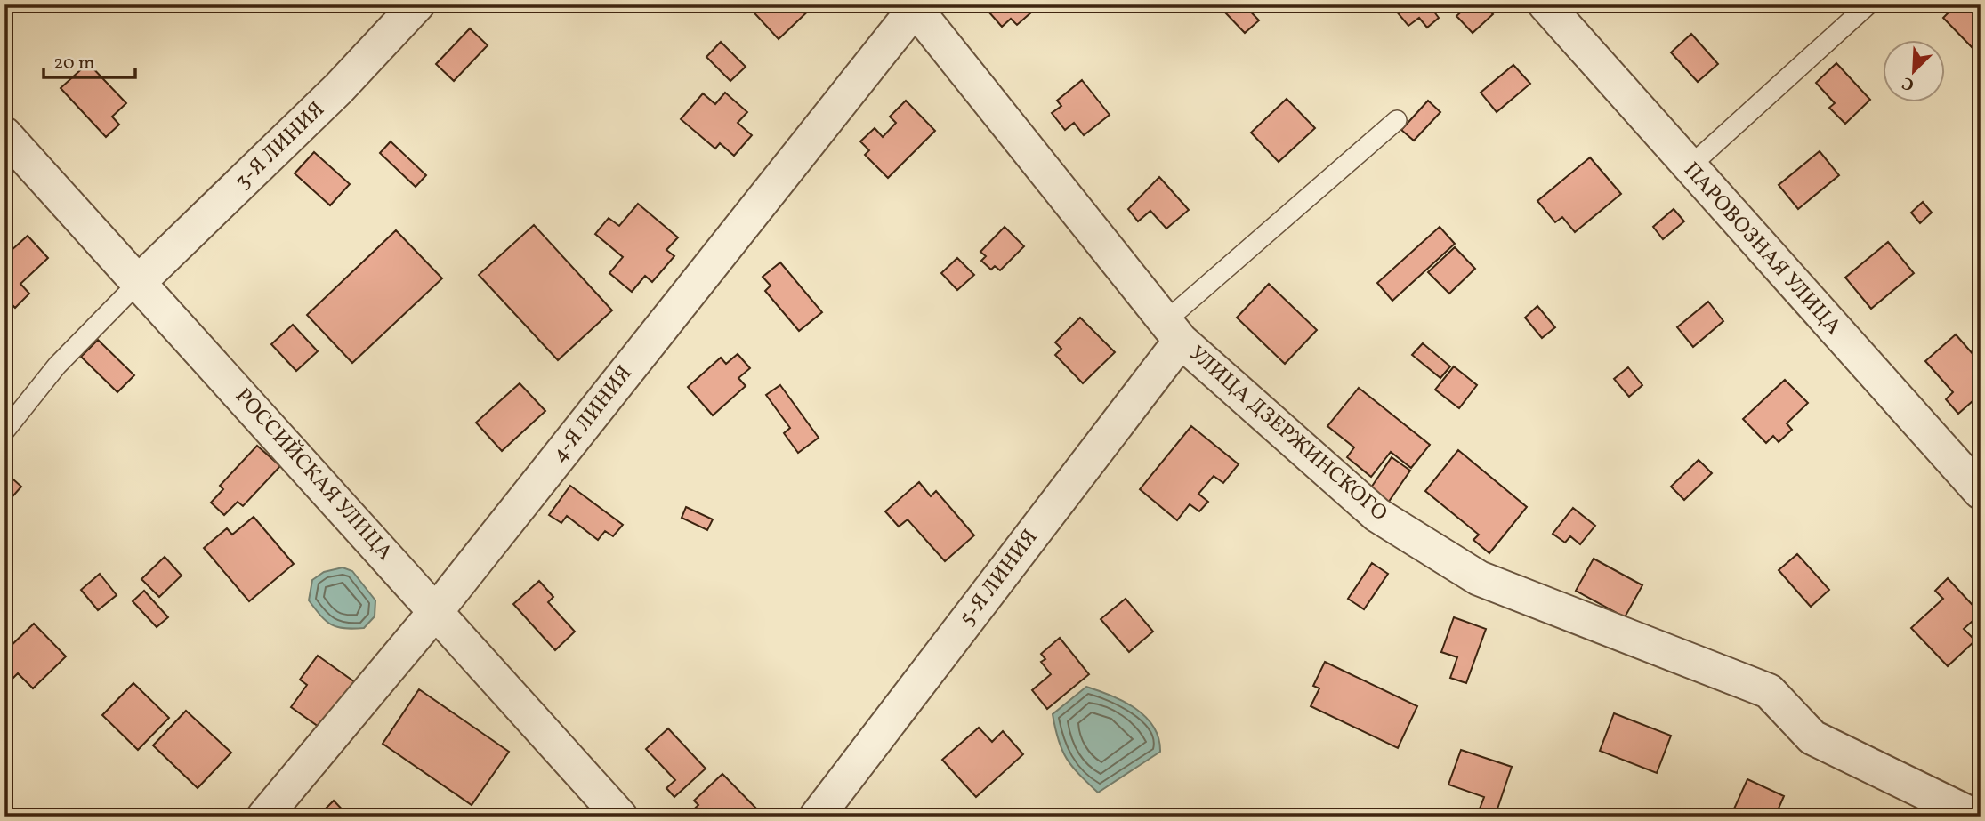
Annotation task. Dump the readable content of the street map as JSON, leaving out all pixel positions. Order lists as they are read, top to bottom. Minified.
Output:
{"streets":{"street":["3-Я ЛИНИЯ","ПАРОВОЗНАЯ УЛИЦА","4-Я ЛИНИЯ","УЛИЦА ДЗЕРЖИНСКОГО","РОССИЙСКАЯ УЛИЦА","5-Я ЛИНИЯ"]},"crossings":[["3-Я ЛИНИЯ","РОССИЙСКАЯ УЛИЦА"],["4-Я ЛИНИЯ","УЛИЦА ДЗЕРЖИНСКОГО"],["4-Я ЛИНИЯ","РОССИЙСКАЯ УЛИЦА"],["УЛИЦА ДЗЕРЖИНСКОГО","5-Я ЛИНИЯ"]],"scale_bar":"20 m","north":"bottom left"}
